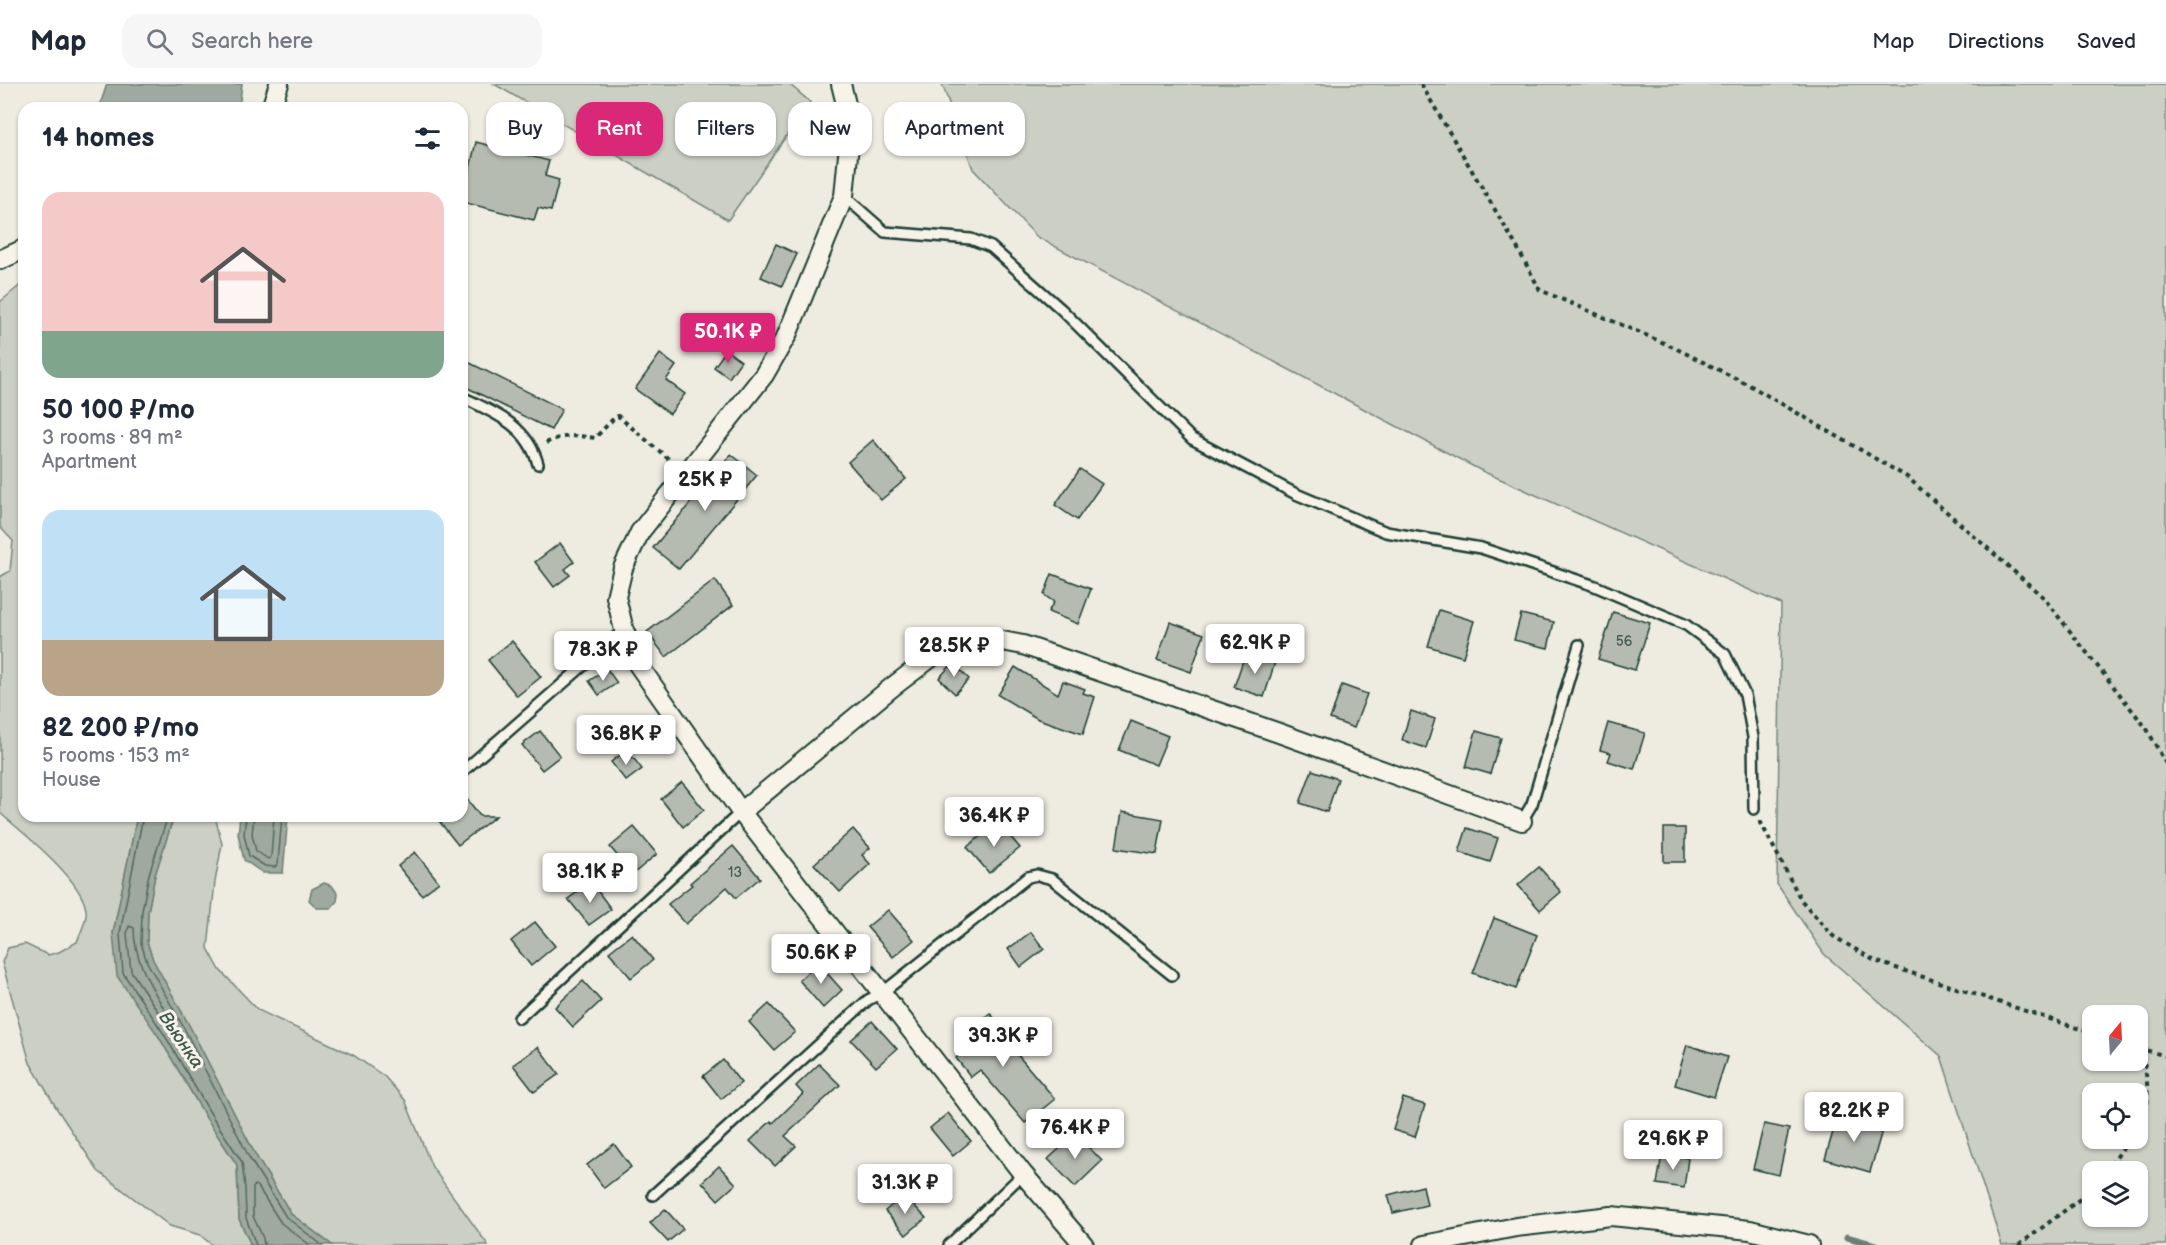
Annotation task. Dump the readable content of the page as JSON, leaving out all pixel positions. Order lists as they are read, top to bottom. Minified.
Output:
{"water":["Вьюнка"],"house_numbers":["56","13"],"north":"top","page":{"header":"Map","search":"Search here","nav":["Map","Directions","Saved"],"chip":["Buy","Rent","Filters","New","Apartment"],"heading":"14 homes","list":[{"name":"50 100 ₽/mo","note":"3 rooms · 89 m² · Apartment"},{"name":"82 200 ₽/mo","note":"5 rooms · 153 m² · House"}],"price":["50.1K ₽","25K ₽","62.9K ₽","28.5K ₽","78.3K ₽","36.8K ₽","36.4K ₽","38.1K ₽","50.6K ₽","39.3K ₽","82.2K ₽","76.4K ₽","29.6K ₽","31.3K ₽"]}}
